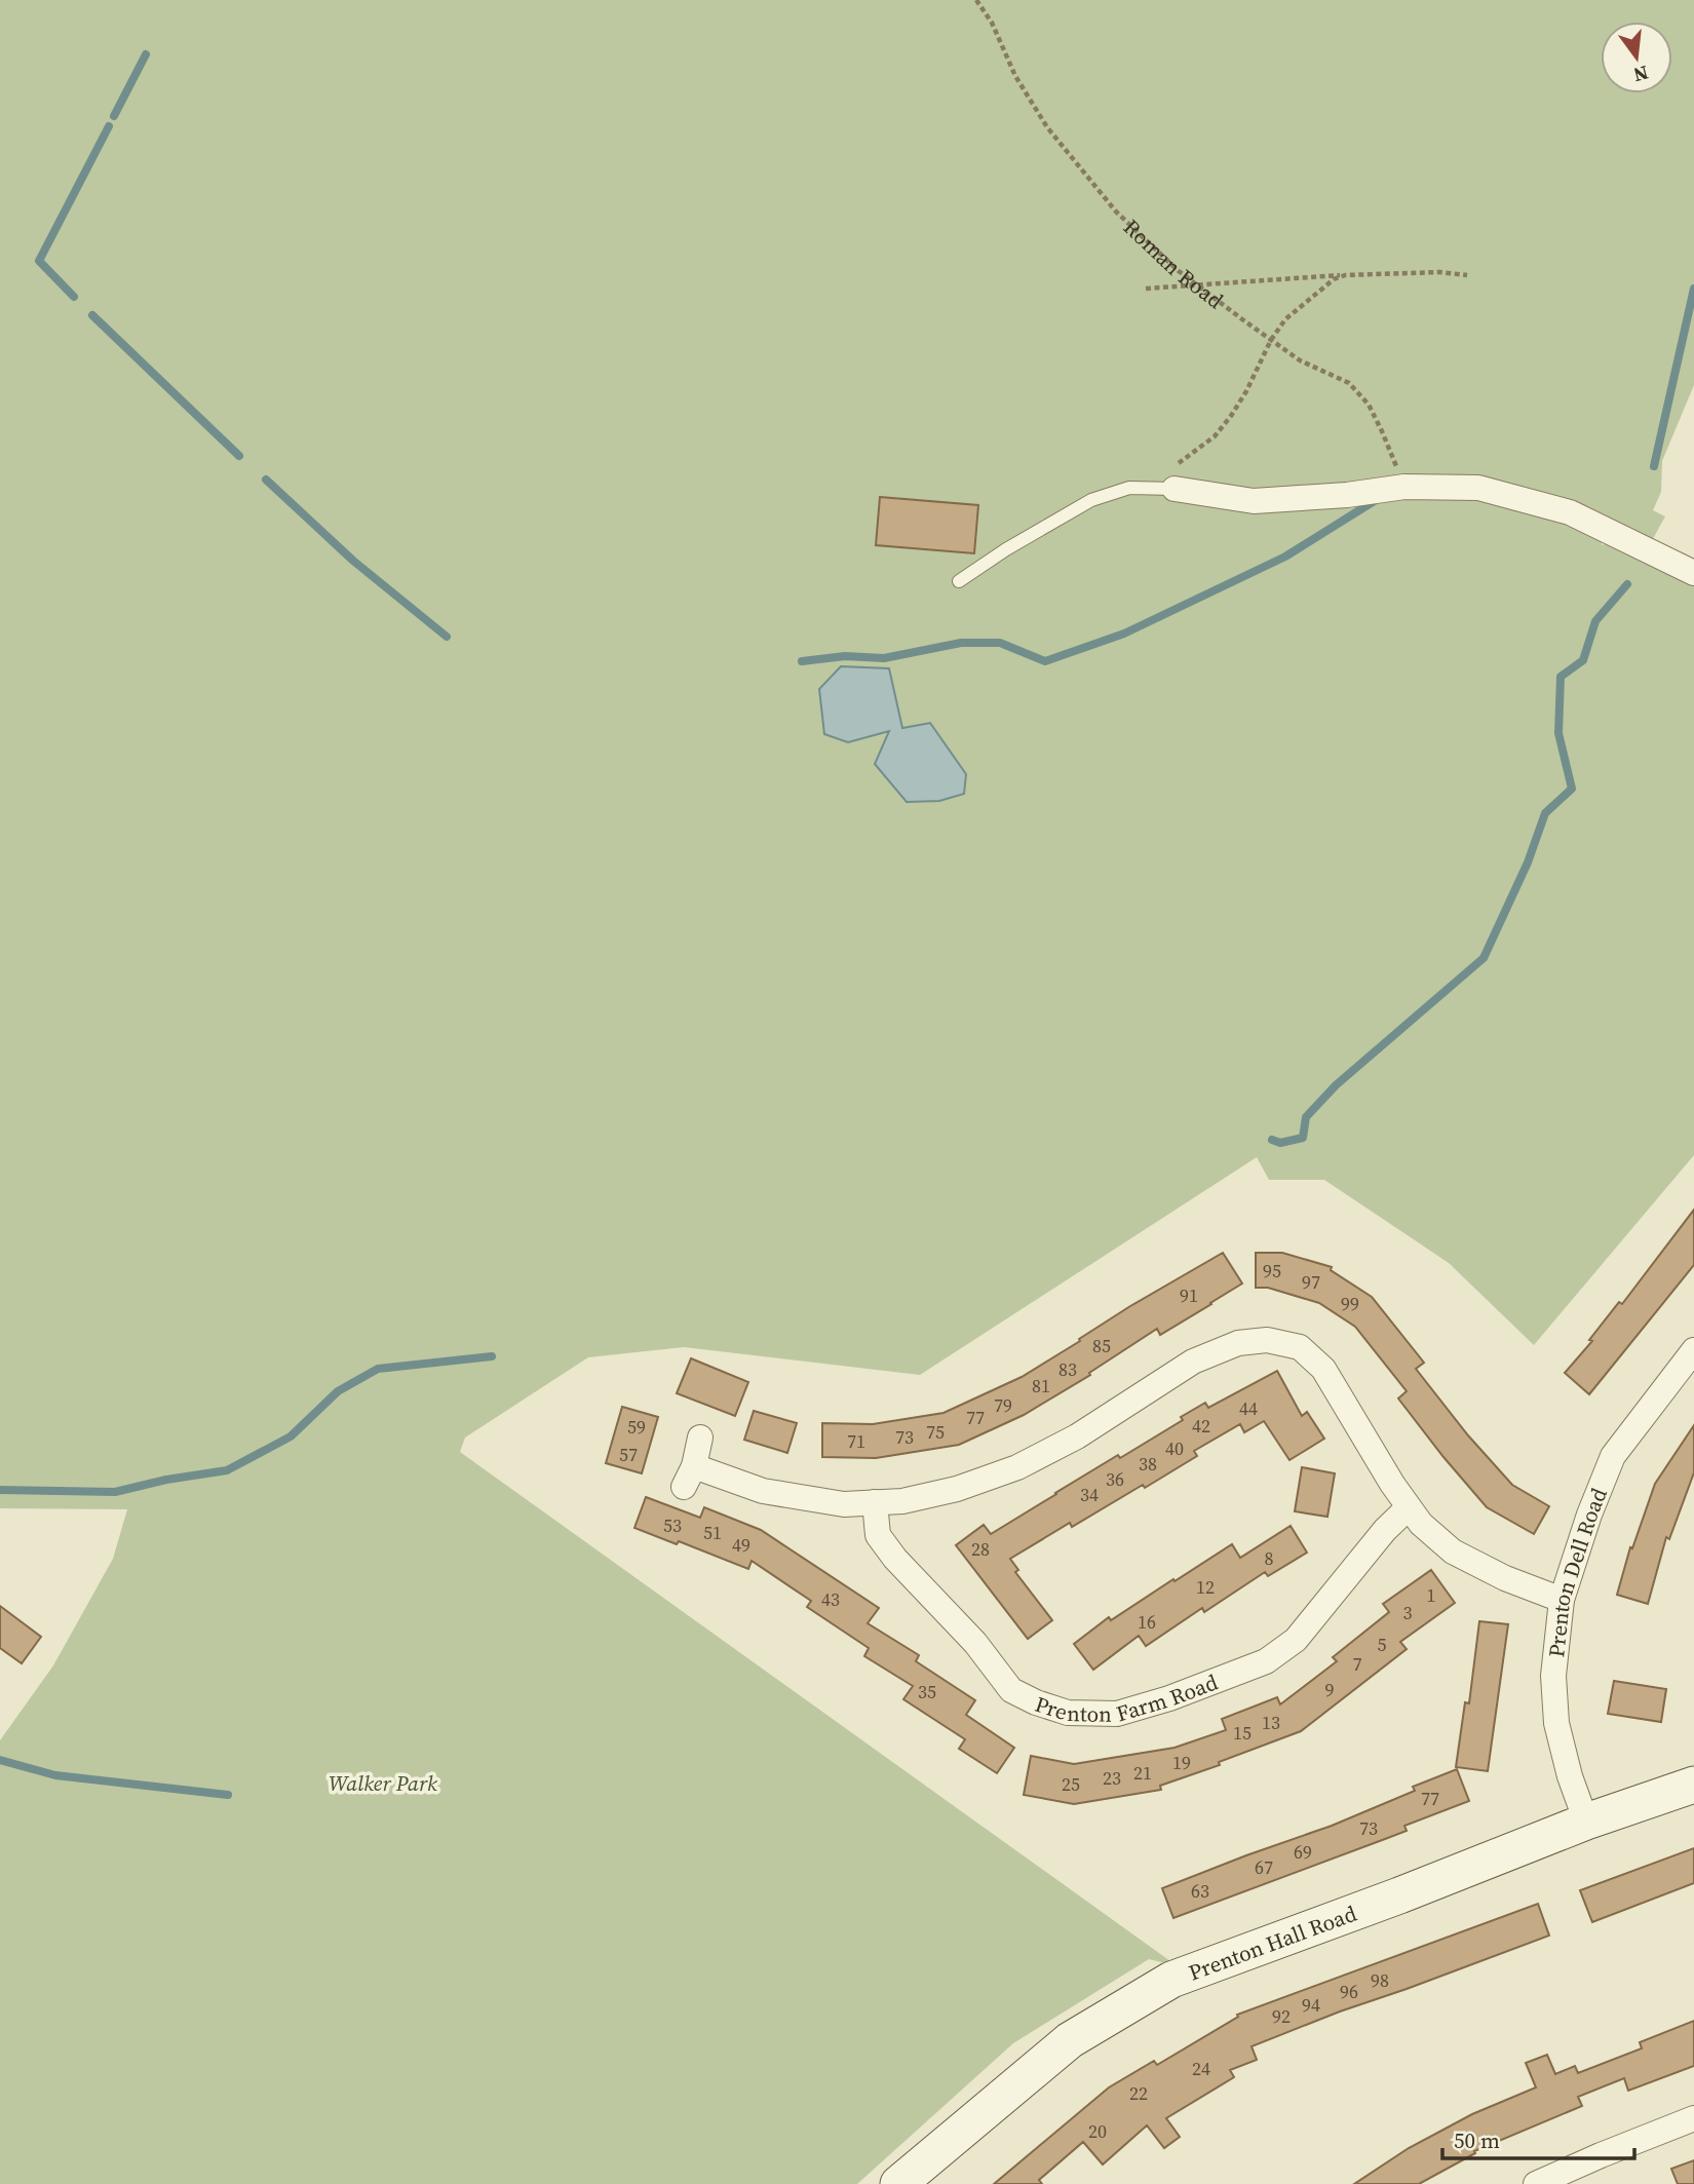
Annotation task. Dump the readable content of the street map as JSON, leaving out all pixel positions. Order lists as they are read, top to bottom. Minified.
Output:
{"streets":{"street":["Prenton Dell Road","Prenton Farm Road","Prenton Hall Road"],"path":["Roman Road"]},"crossings":[["Prenton Dell Road","Prenton Hall Road"]],"parks":["Walker Park"],"house_numbers":["95","97","91","99","85","83","81","79","44","77","42","59","75","73","71","40","57","38","36","34","53","51","49","28","8","12","1","43","3","16","5","7","9","35","13","15","19","21","23","25","77","73","69","67","63","98","96","94","92","24","22","20"],"scale_bar":"50 m","north":"bottom"}
